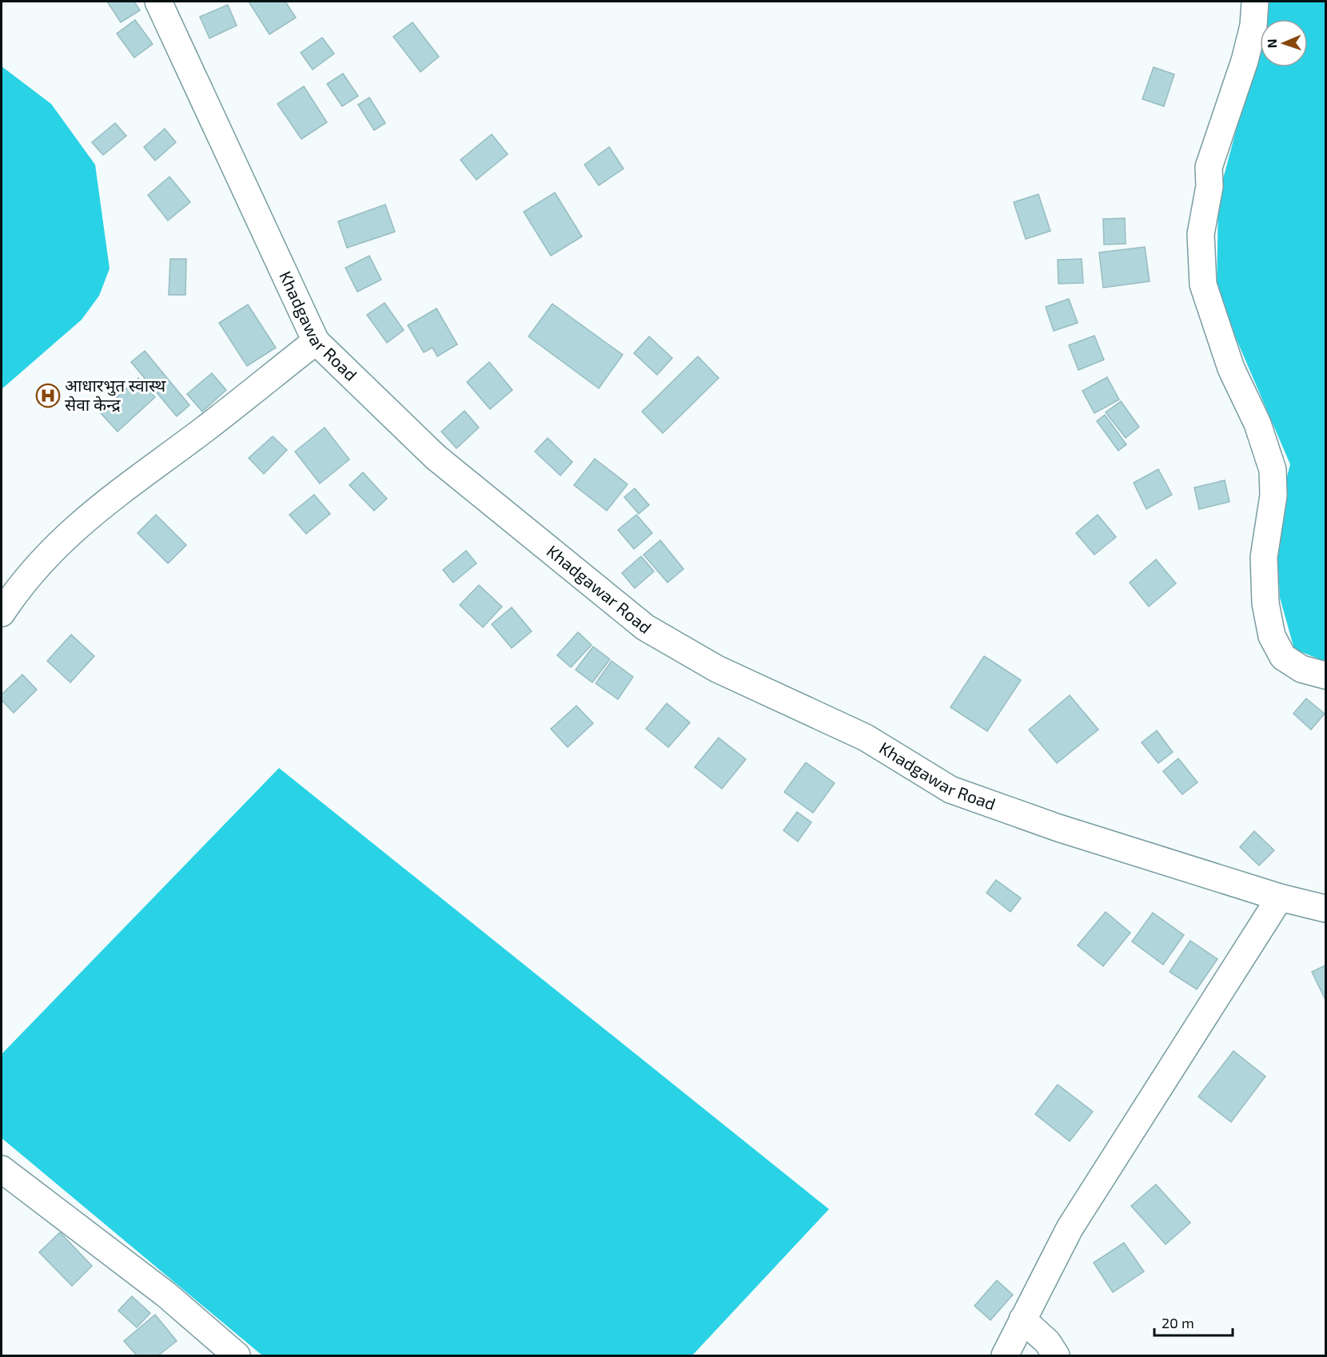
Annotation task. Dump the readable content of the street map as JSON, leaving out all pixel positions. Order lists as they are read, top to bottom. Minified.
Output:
{"streets":{"street":["Khadgawar Road"]},"places":{"hospital":["आधारभुत स्वास्थ सेवा केन्द्र"]},"scale_bar":"20 m","north":"left"}
